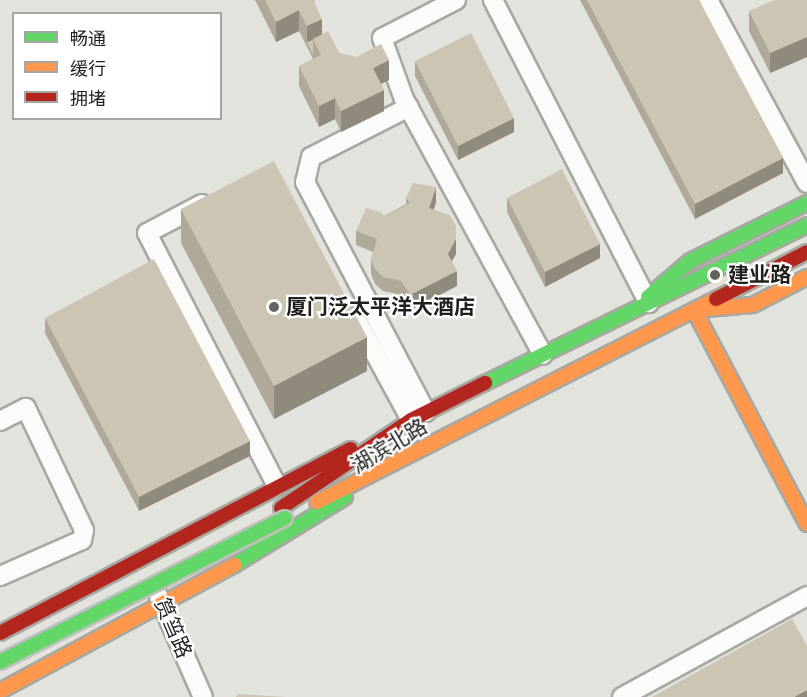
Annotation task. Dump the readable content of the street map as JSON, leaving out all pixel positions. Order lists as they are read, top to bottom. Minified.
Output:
{"streets":{"main road":["湖滨北路"],"street":["筼筜路"]},"crossings":[["湖滨北路","筼筜路"]],"places":["建业路","厦门泛太平洋大酒店"],"legend":["畅通","缓行","拥堵"]}
